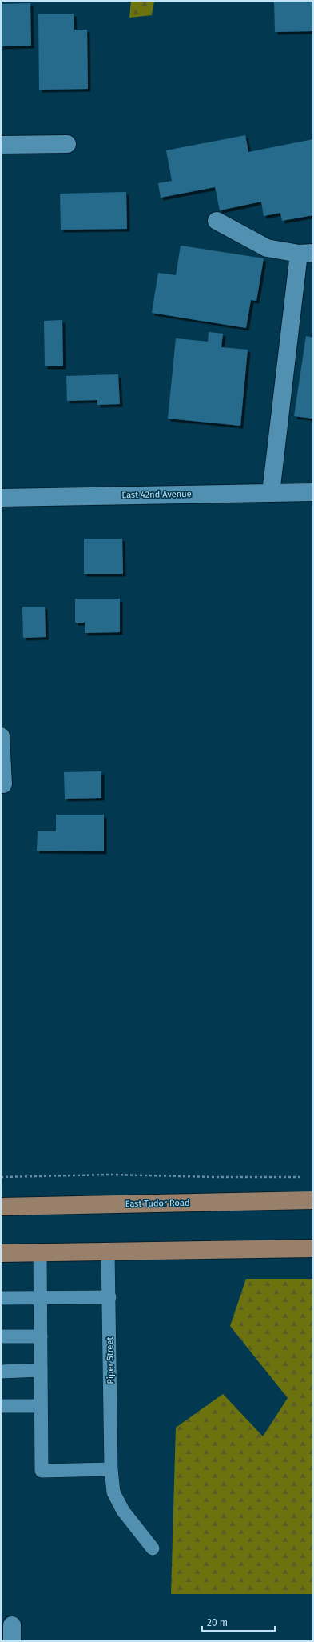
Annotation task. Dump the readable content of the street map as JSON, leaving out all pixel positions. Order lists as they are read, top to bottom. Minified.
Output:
{"streets":{"main road":["East Tudor Road"],"street":["East 42nd Avenue"],"lane":["Piper Street"]},"scale_bar":"20 m"}
